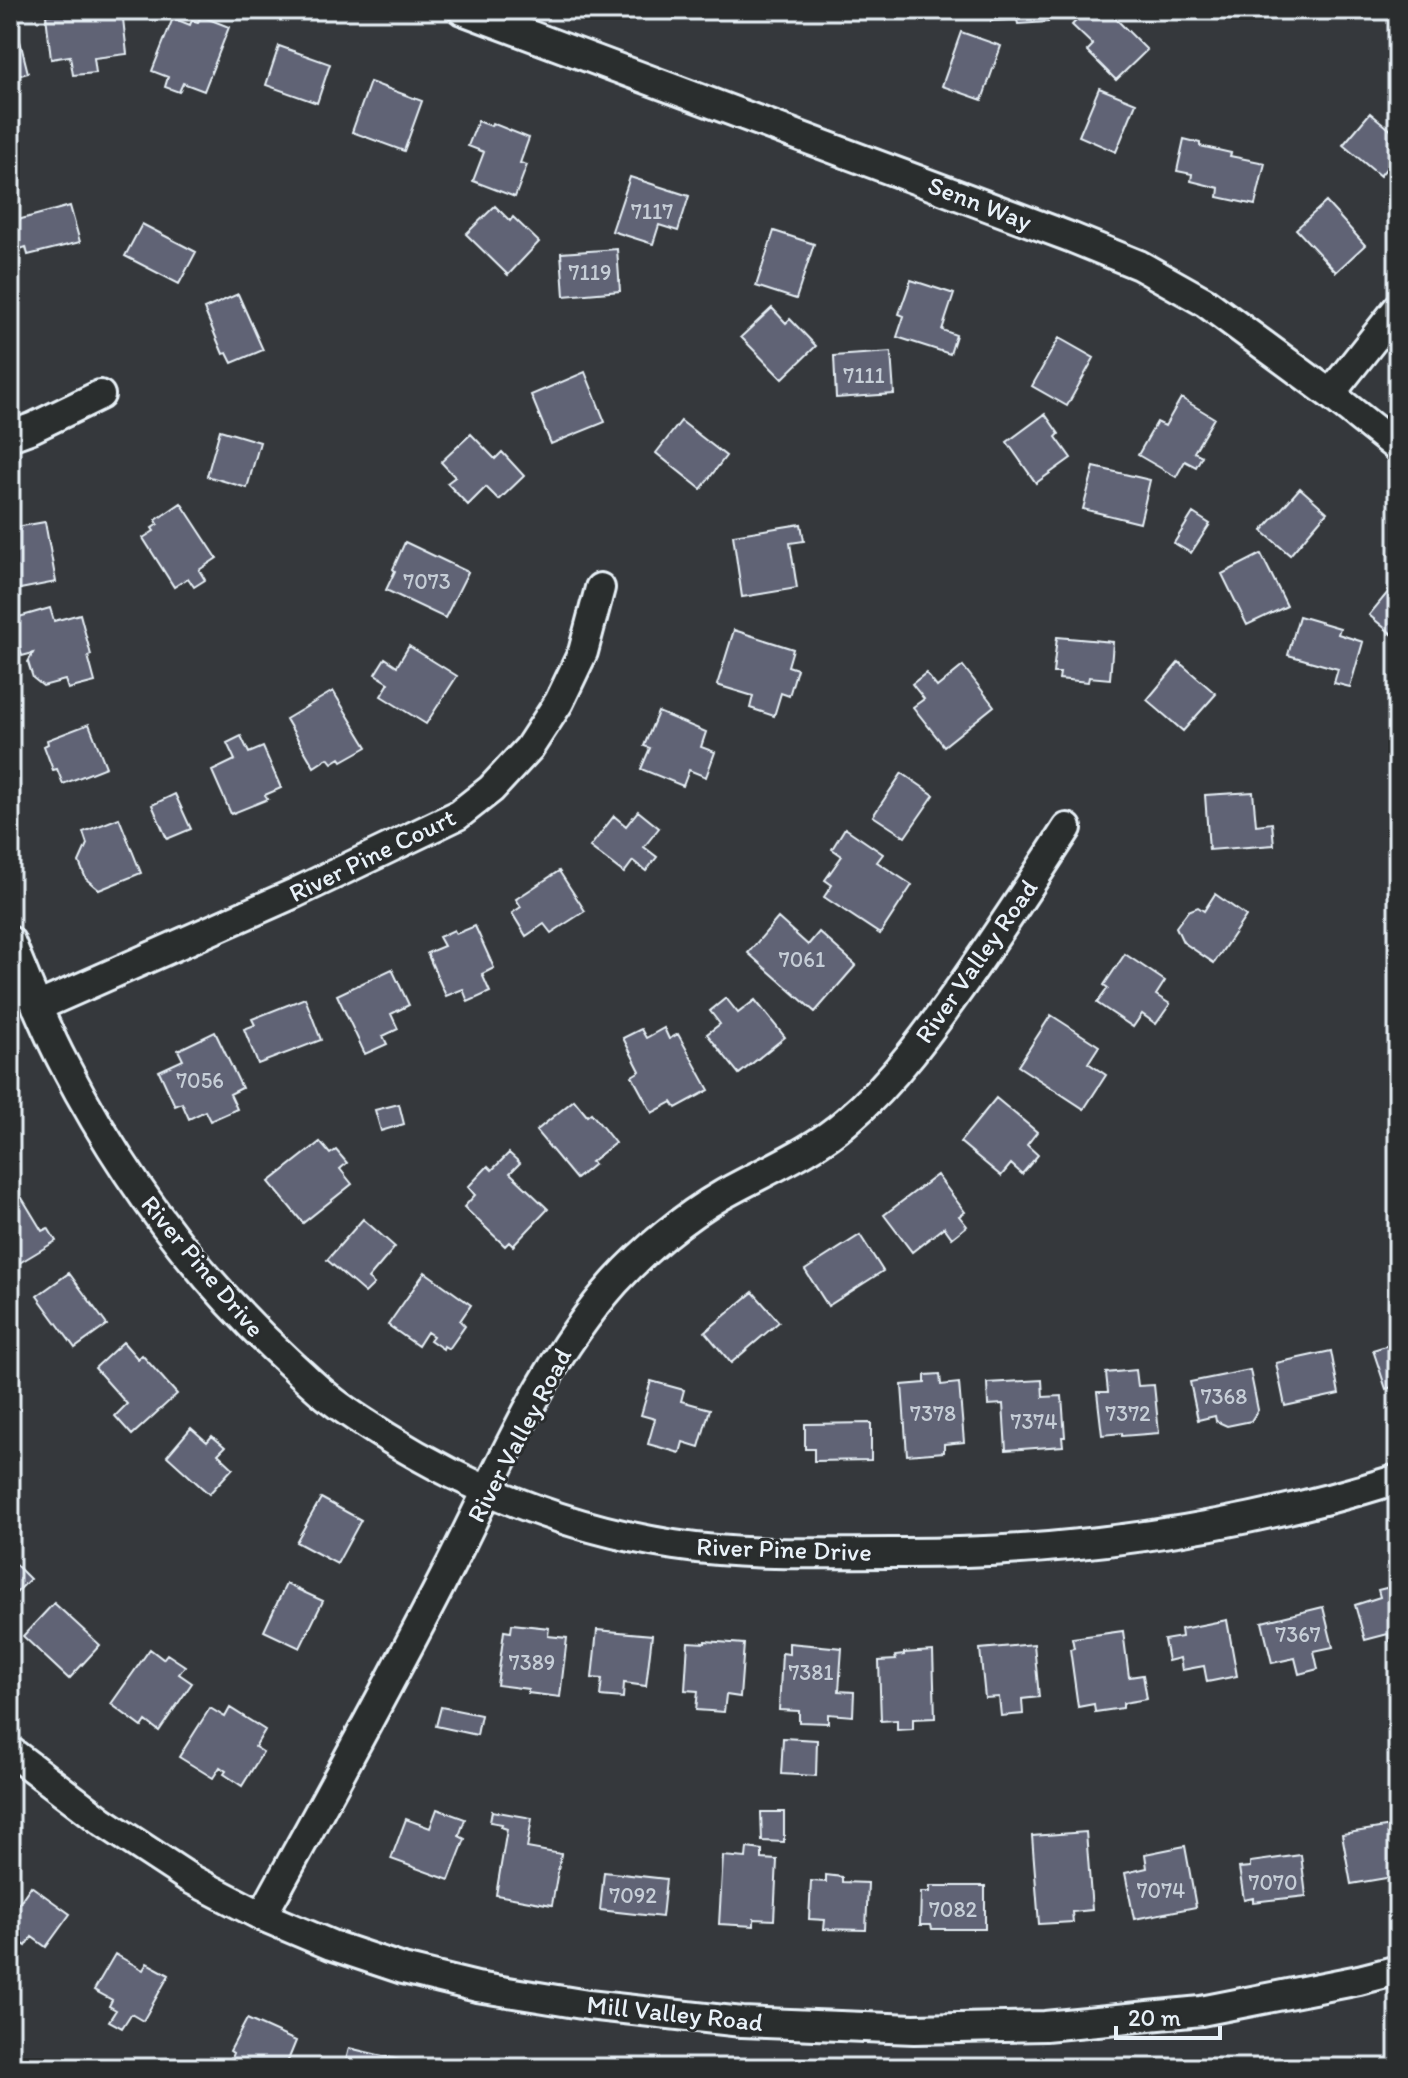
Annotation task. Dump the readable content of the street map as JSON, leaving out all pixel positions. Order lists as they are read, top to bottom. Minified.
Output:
{"streets":{"street":["Senn Way","River Pine Court","River Valley Road","River Pine Drive","Mill Valley Road"]},"crossings":[["River Pine Court","River Pine Drive"],["River Valley Road","River Pine Drive"],["River Valley Road","Mill Valley Road"]],"house_numbers":["7117","7119","7111","7073","7061","7056","7368","7378","7372","7374","7367","7389","7381","7070","7074","7092","7082"],"scale_bar":"20 m"}
